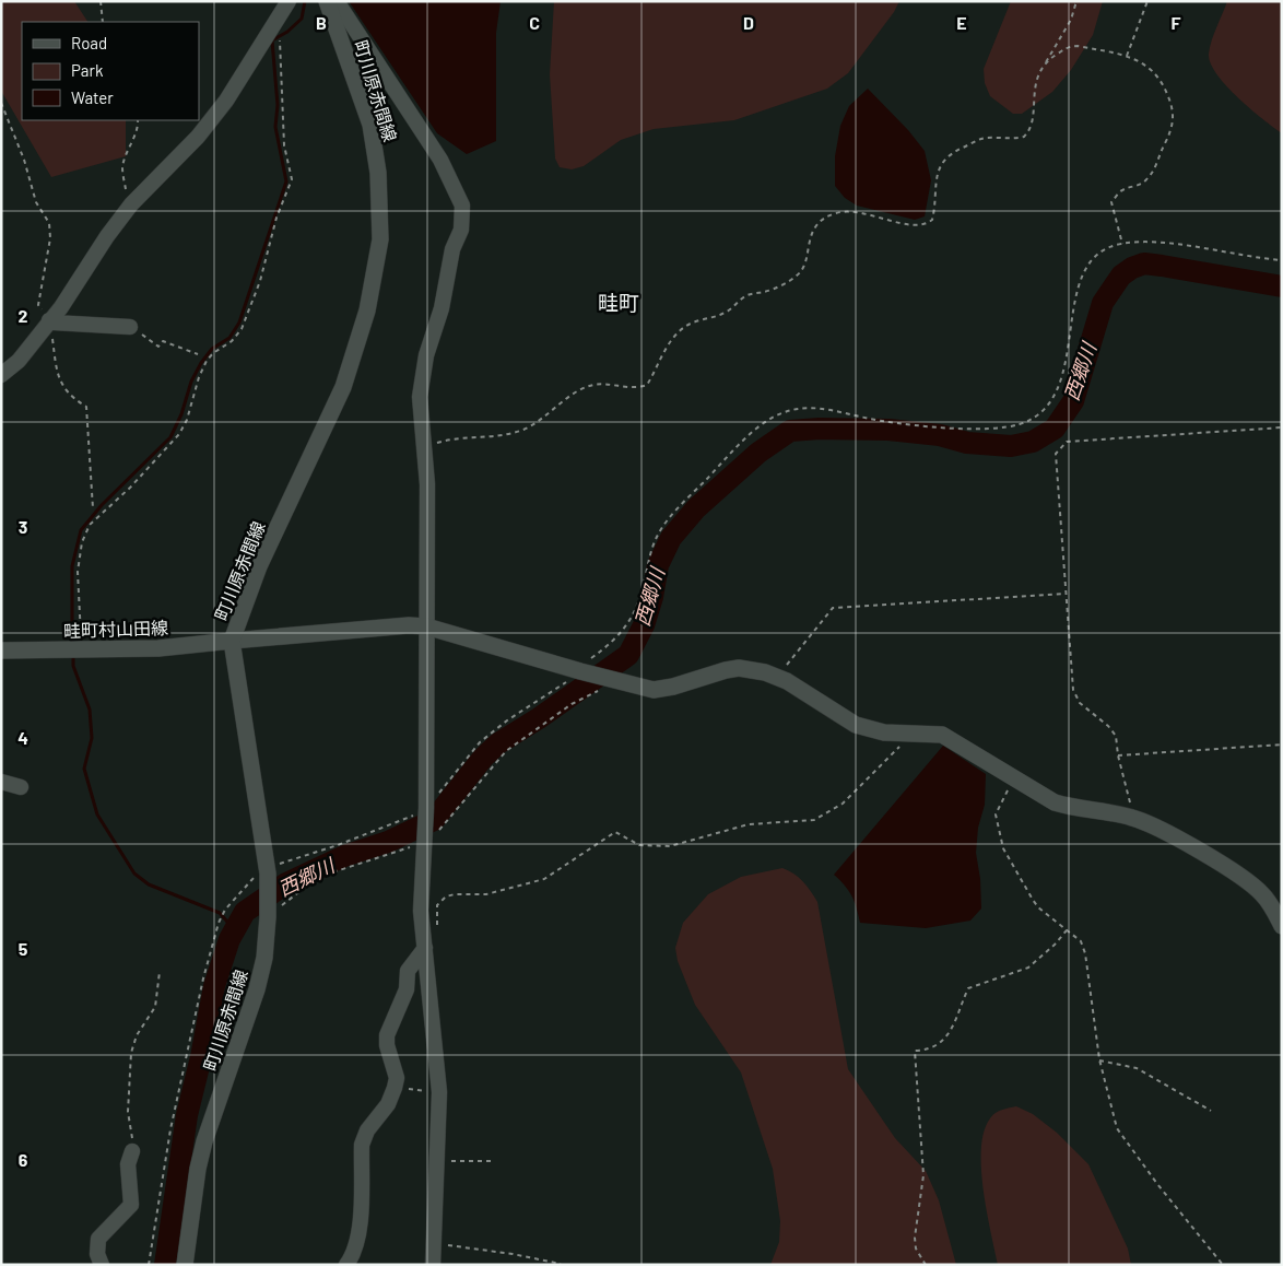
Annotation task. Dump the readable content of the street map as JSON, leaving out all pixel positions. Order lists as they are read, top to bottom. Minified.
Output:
{"streets":{"main road":["町川原赤間線","畦町村山田線"]},"crossings":[["町川原赤間線","畦町村山田線"]],"districts":["畦町"],"water":["西郷川"],"legend":["Road","Park","Water"],"grid":{"columns":["B","C","D","E","F"],"rows":["2","3","4","5","6"]}}
